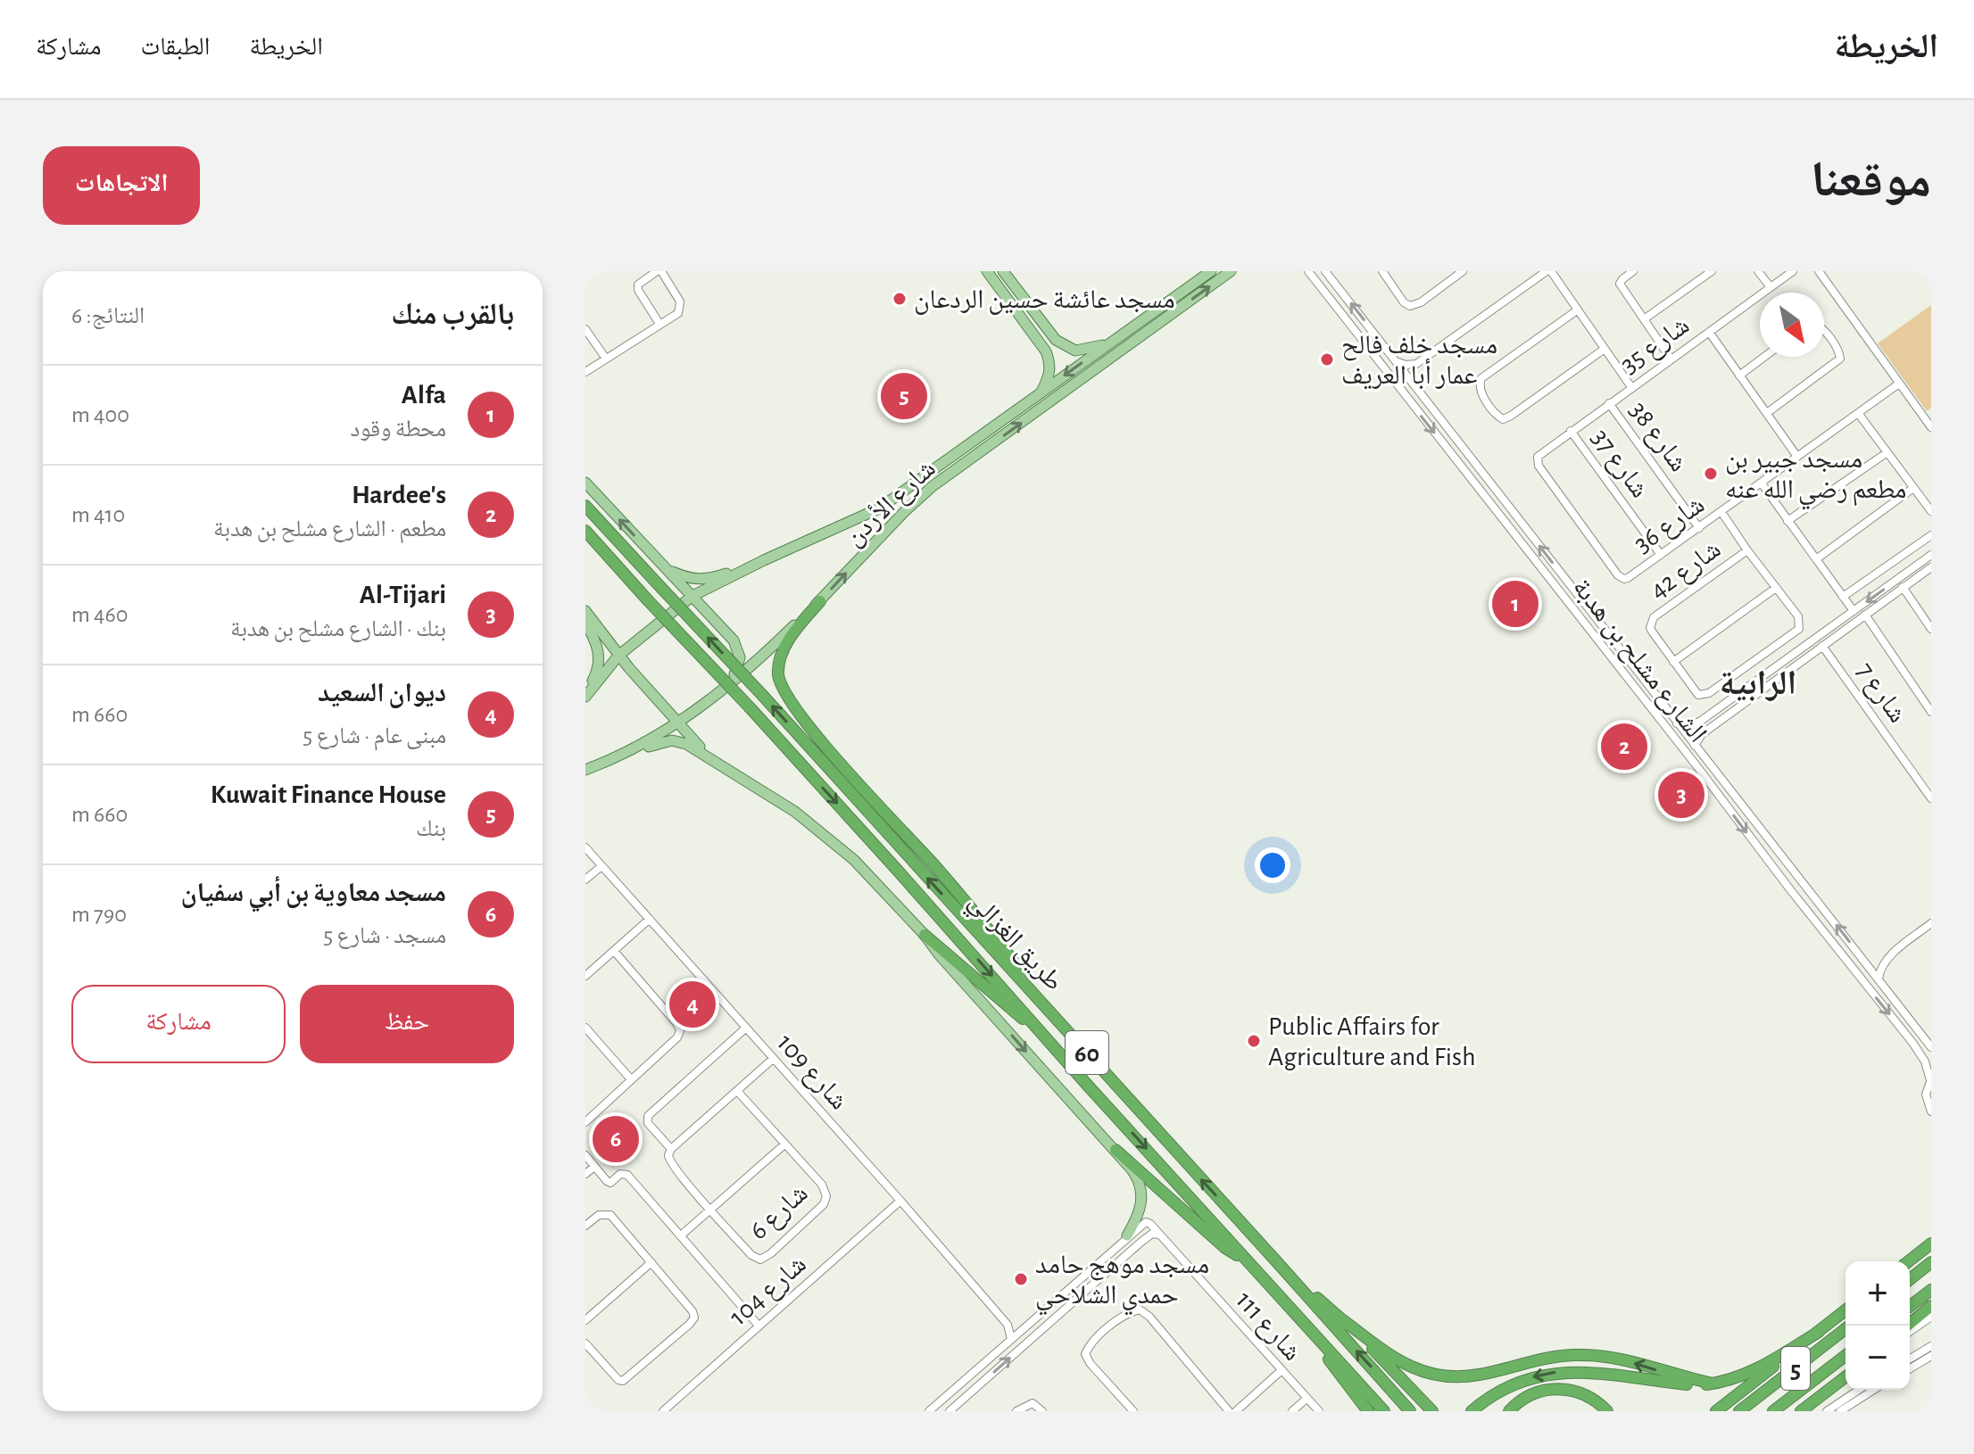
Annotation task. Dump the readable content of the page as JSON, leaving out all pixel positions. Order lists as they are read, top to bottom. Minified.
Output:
{"streets":{"highway":["طريق الغزالي","60","5"],"main road":["شارع الأردن"],"street":["شارع 35","شارع 38","شارع 37","شارع 36","شارع 42","الشارع مشلح بن هدبة","شارع 7","شارع 109","شارع 6","شارع 104","شارع 111"]},"crossings":[["شارع 35","شارع 38"],["شارع 35","شارع 37"],["شارع 35","شارع 36"],["شارع 38","شارع 36"],["شارع 37","شارع 36"],["شارع 36","شارع 42"],["شارع 109","شارع 6"],["شارع 109","شارع 104"]],"districts":["الرابية"],"places":["مسجد عائشة حسين الردعان","مسجد خلف فالح عمار أبا العريف","مسجد جبير بن مطعم رضي الله عنه","Public Affairs for Agriculture and Fish","مسجد موهج حامد حمدي الشلاحي"],"north":"bottom right","page":{"header":"الخريطة","nav":["الخريطة","الطبقات","مشاركة"],"title":"موقعنا","buttons":["الاتجاهات",["حفظ","مشاركة"]],"heading":["بالقرب منك","النتائج: 6"],"list":[{"mark":"1","name":"Alfa","note":"محطة وقود","value":"400 m"},{"mark":"2","name":"Hardee's","note":"مطعم · الشارع مشلح بن هدبة","value":"410 m"},{"mark":"3","name":"Al-Tijari","note":"بنك · الشارع مشلح بن هدبة","value":"460 m"},{"mark":"4","name":"ديوان السعيد","note":"مبنى عام · شارع 5","value":"660 m"},{"mark":"5","name":"Kuwait Finance House","note":"بنك","value":"660 m"},{"mark":"6","name":"مسجد معاوية بن أبي سفيان","note":"مسجد · شارع 5","value":"790 m"}],"pins":["5","1","2","3","4","6"],"map_buttons":["+","−"]}}
